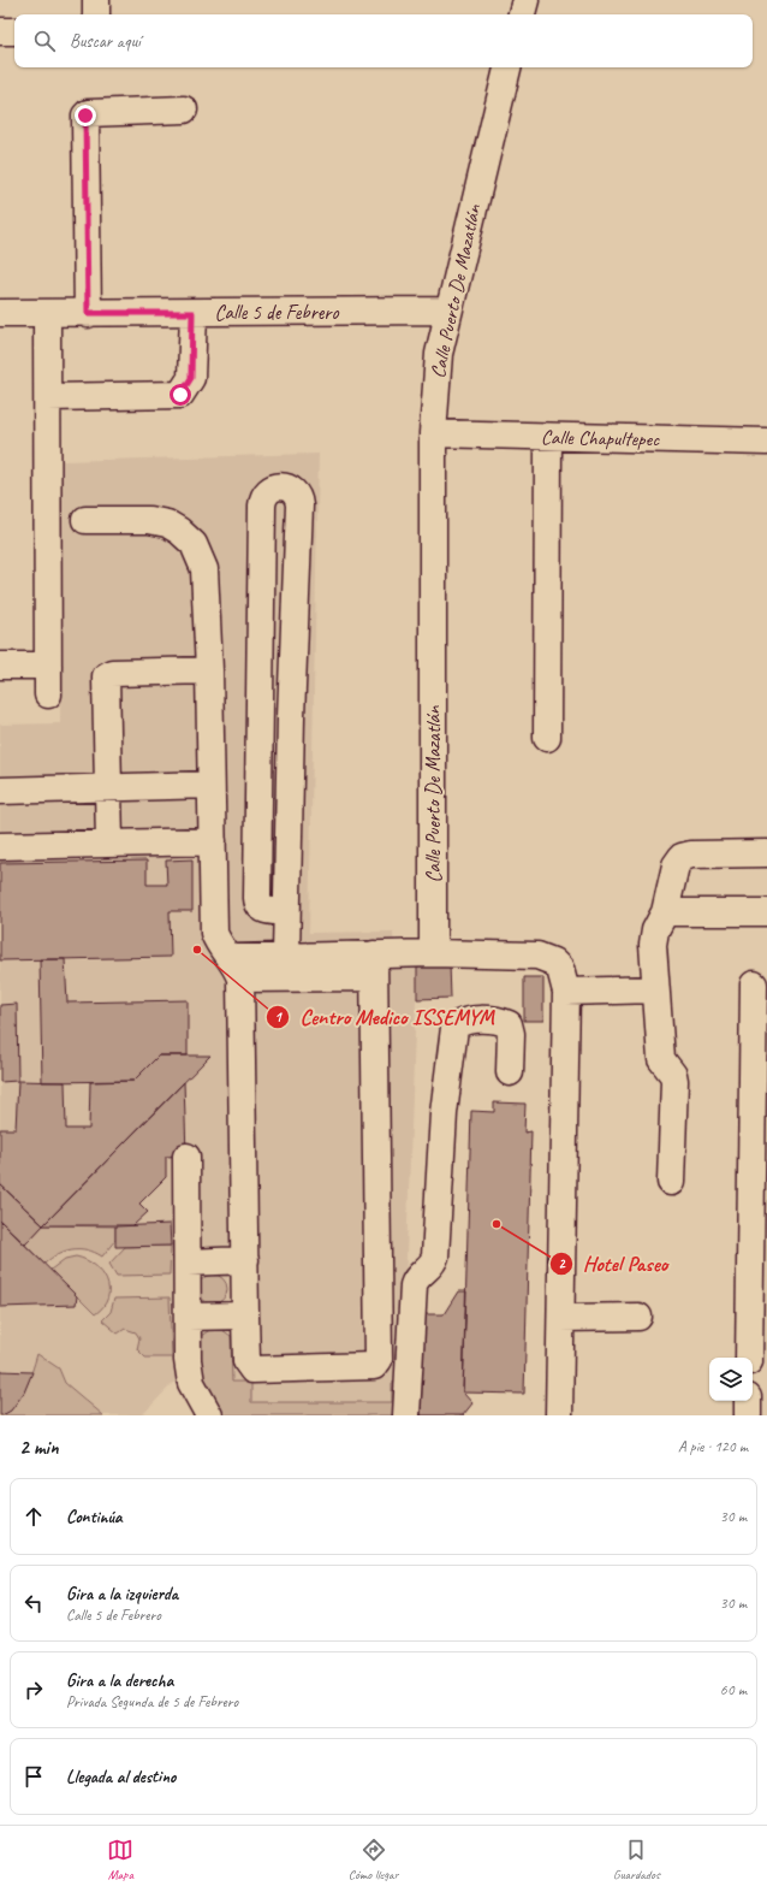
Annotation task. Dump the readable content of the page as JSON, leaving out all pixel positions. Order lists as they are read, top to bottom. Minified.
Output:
{"streets":{"street":["Calle Puerto De Mazatlán","Calle 5 de Febrero","Calle Chapultepec"]},"crossings":[["Calle Puerto De Mazatlán","Calle 5 de Febrero"],["Calle Puerto De Mazatlán","Calle Chapultepec"]],"places":["Centro Medico ISSEMYM","Hotel Paseo"],"page":{"search":"Buscar aquí","heading":["2 min","A pie · 120 m"],"list":[["Continúa","30 m"],["Gira a la izquierda","Calle 5 de Febrero","30 m"],["Gira a la derecha","Privada Segunda de 5 de Febrero","60 m"],"Llegada al destino"],"nav":["Mapa","Cómo llegar","Guardados"]}}
